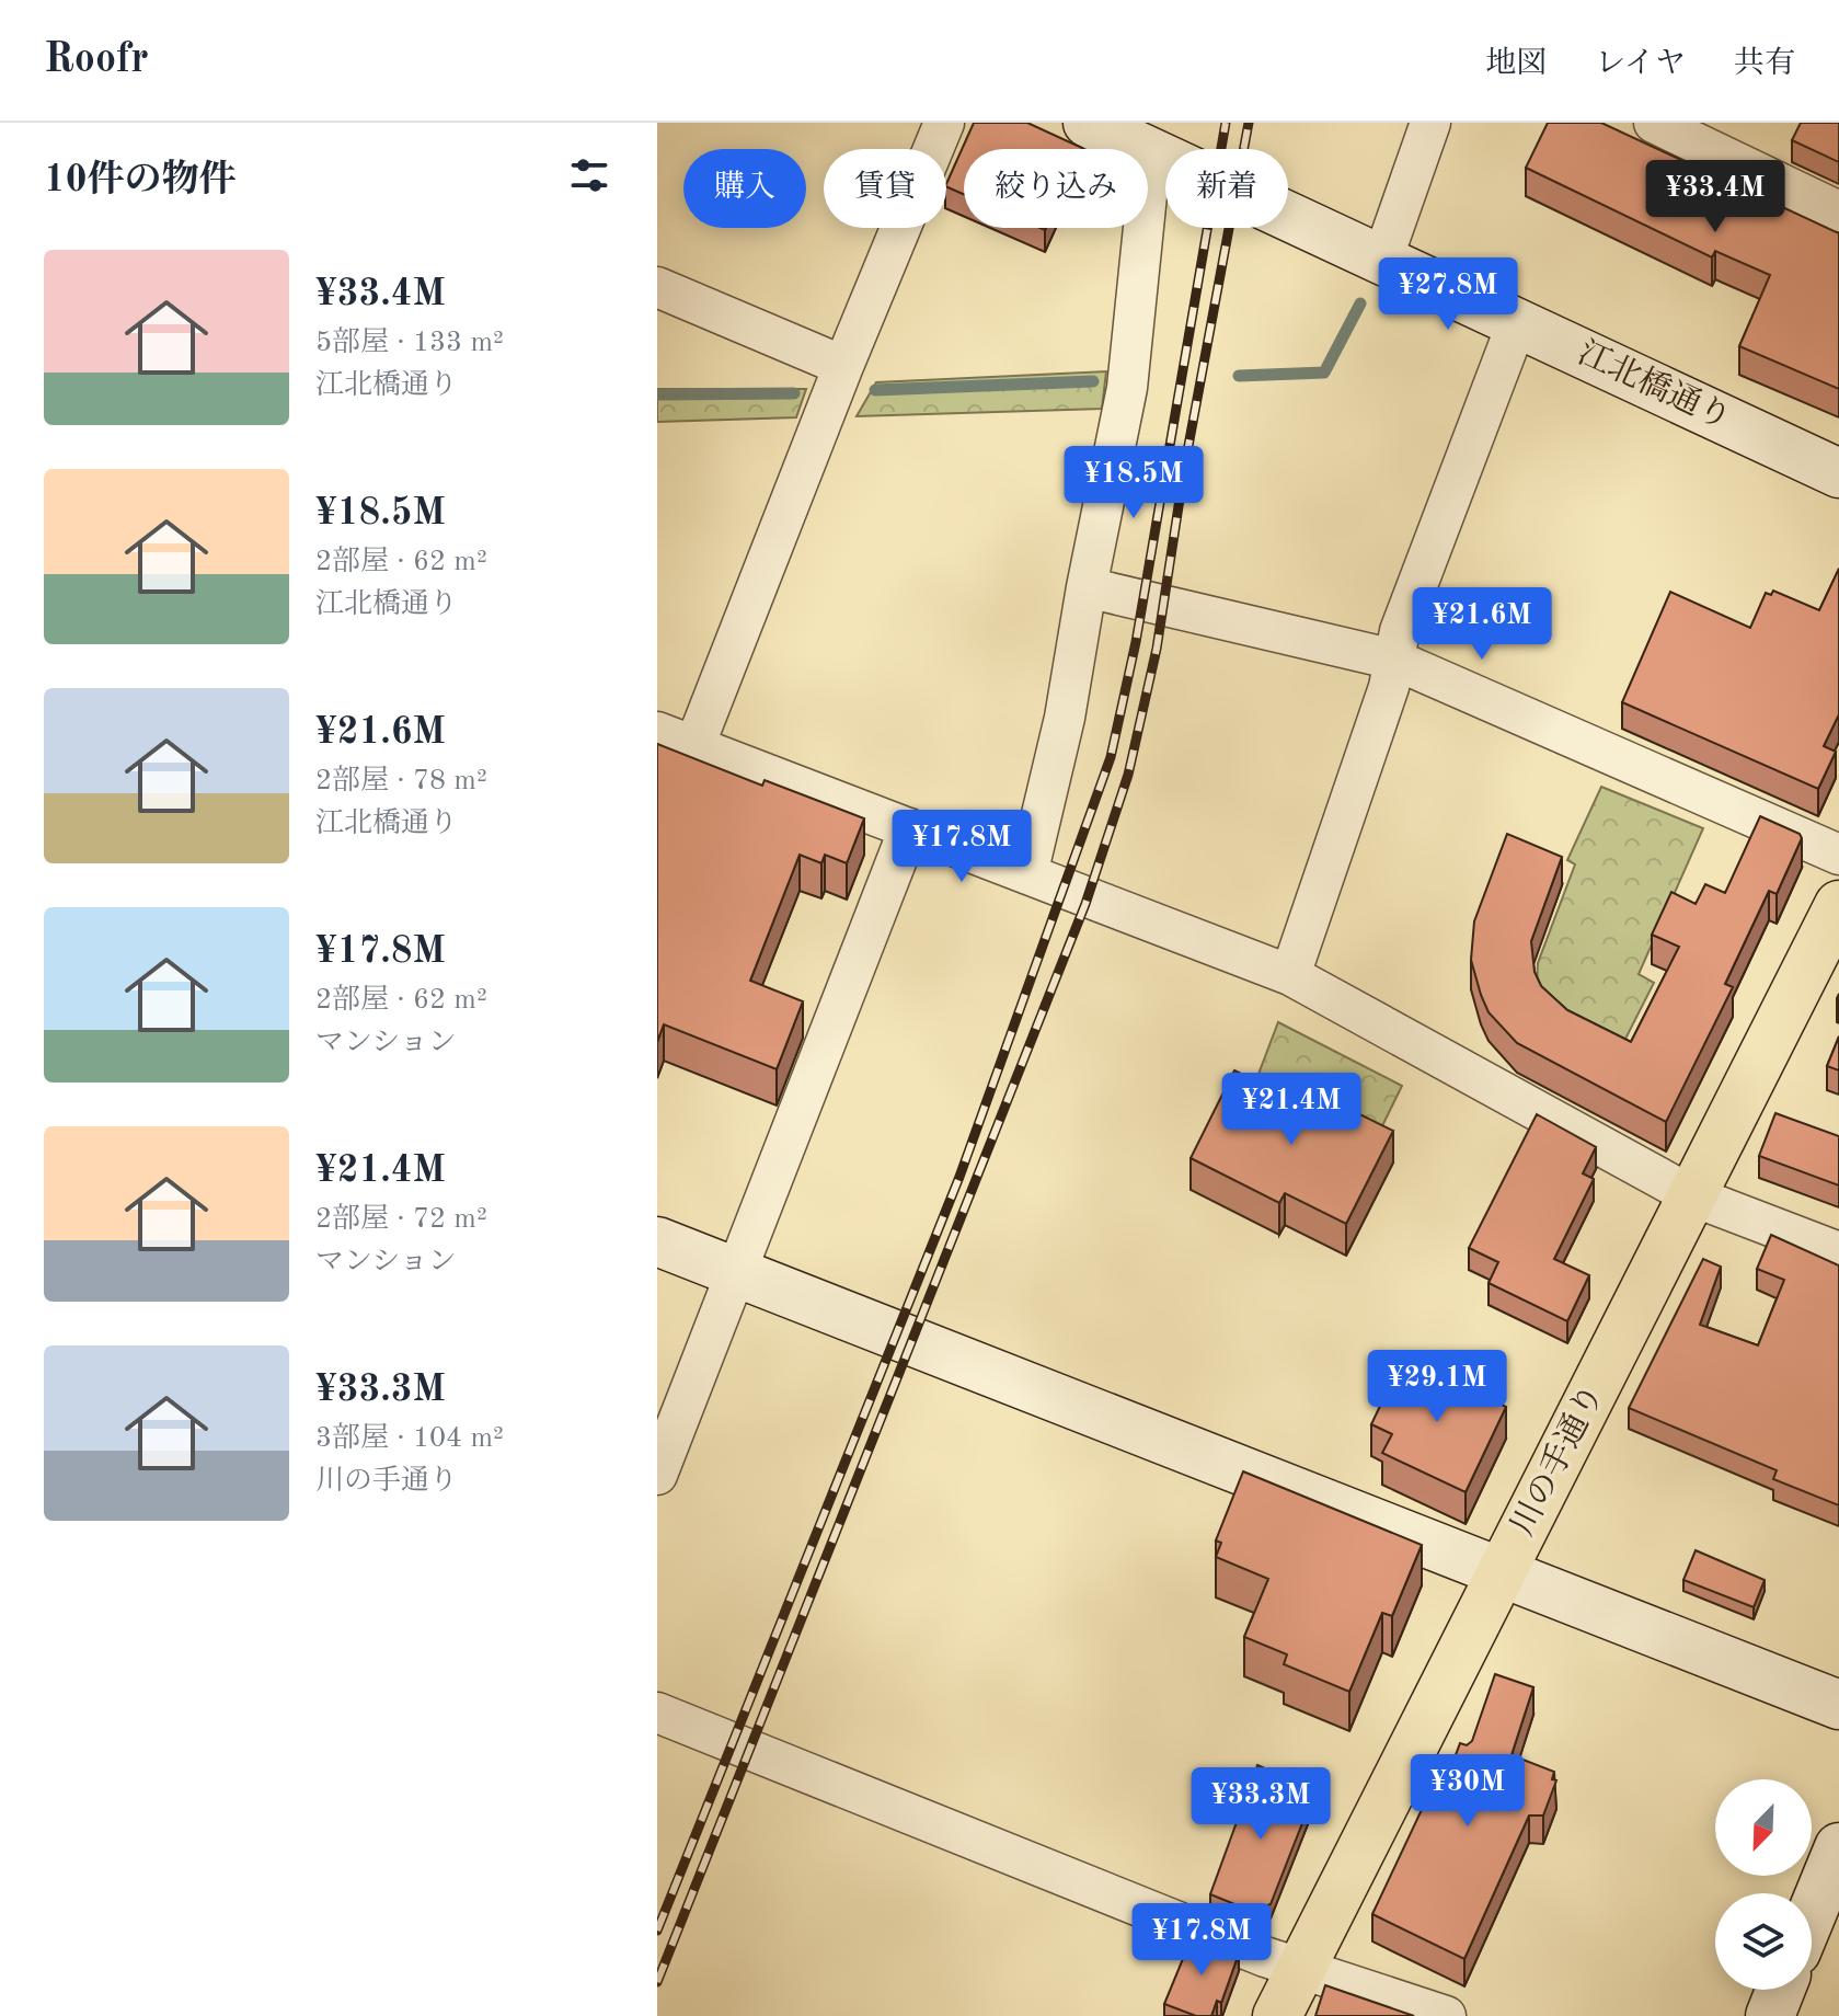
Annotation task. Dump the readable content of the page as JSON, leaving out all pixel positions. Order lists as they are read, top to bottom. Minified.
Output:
{"streets":{"main road":["川の手通り"],"street":["江北橋通り"]},"north":"bottom left","page":{"header":"Roofr","nav":["地図","レイヤ","共有"],"heading":"10件の物件","chip":["購入","賃貸","絞り込み","新着"],"price":["¥33.4M","¥27.8M","¥18.5M","¥21.6M","¥17.8M","¥21.4M","¥29.1M","¥30M","¥33.3M","¥17.8M"],"list":[{"name":"¥33.4M","note":"5部屋 · 133 m² · 江北橋通り"},{"name":"¥18.5M","note":"2部屋 · 62 m² · 江北橋通り"},{"name":"¥21.6M","note":"2部屋 · 78 m² · 江北橋通り"},{"name":"¥17.8M","note":"2部屋 · 62 m² · マンション"},{"name":"¥21.4M","note":"2部屋 · 72 m² · マンション"},{"name":"¥33.3M","note":"3部屋 · 104 m² · 川の手通り"}]}}
